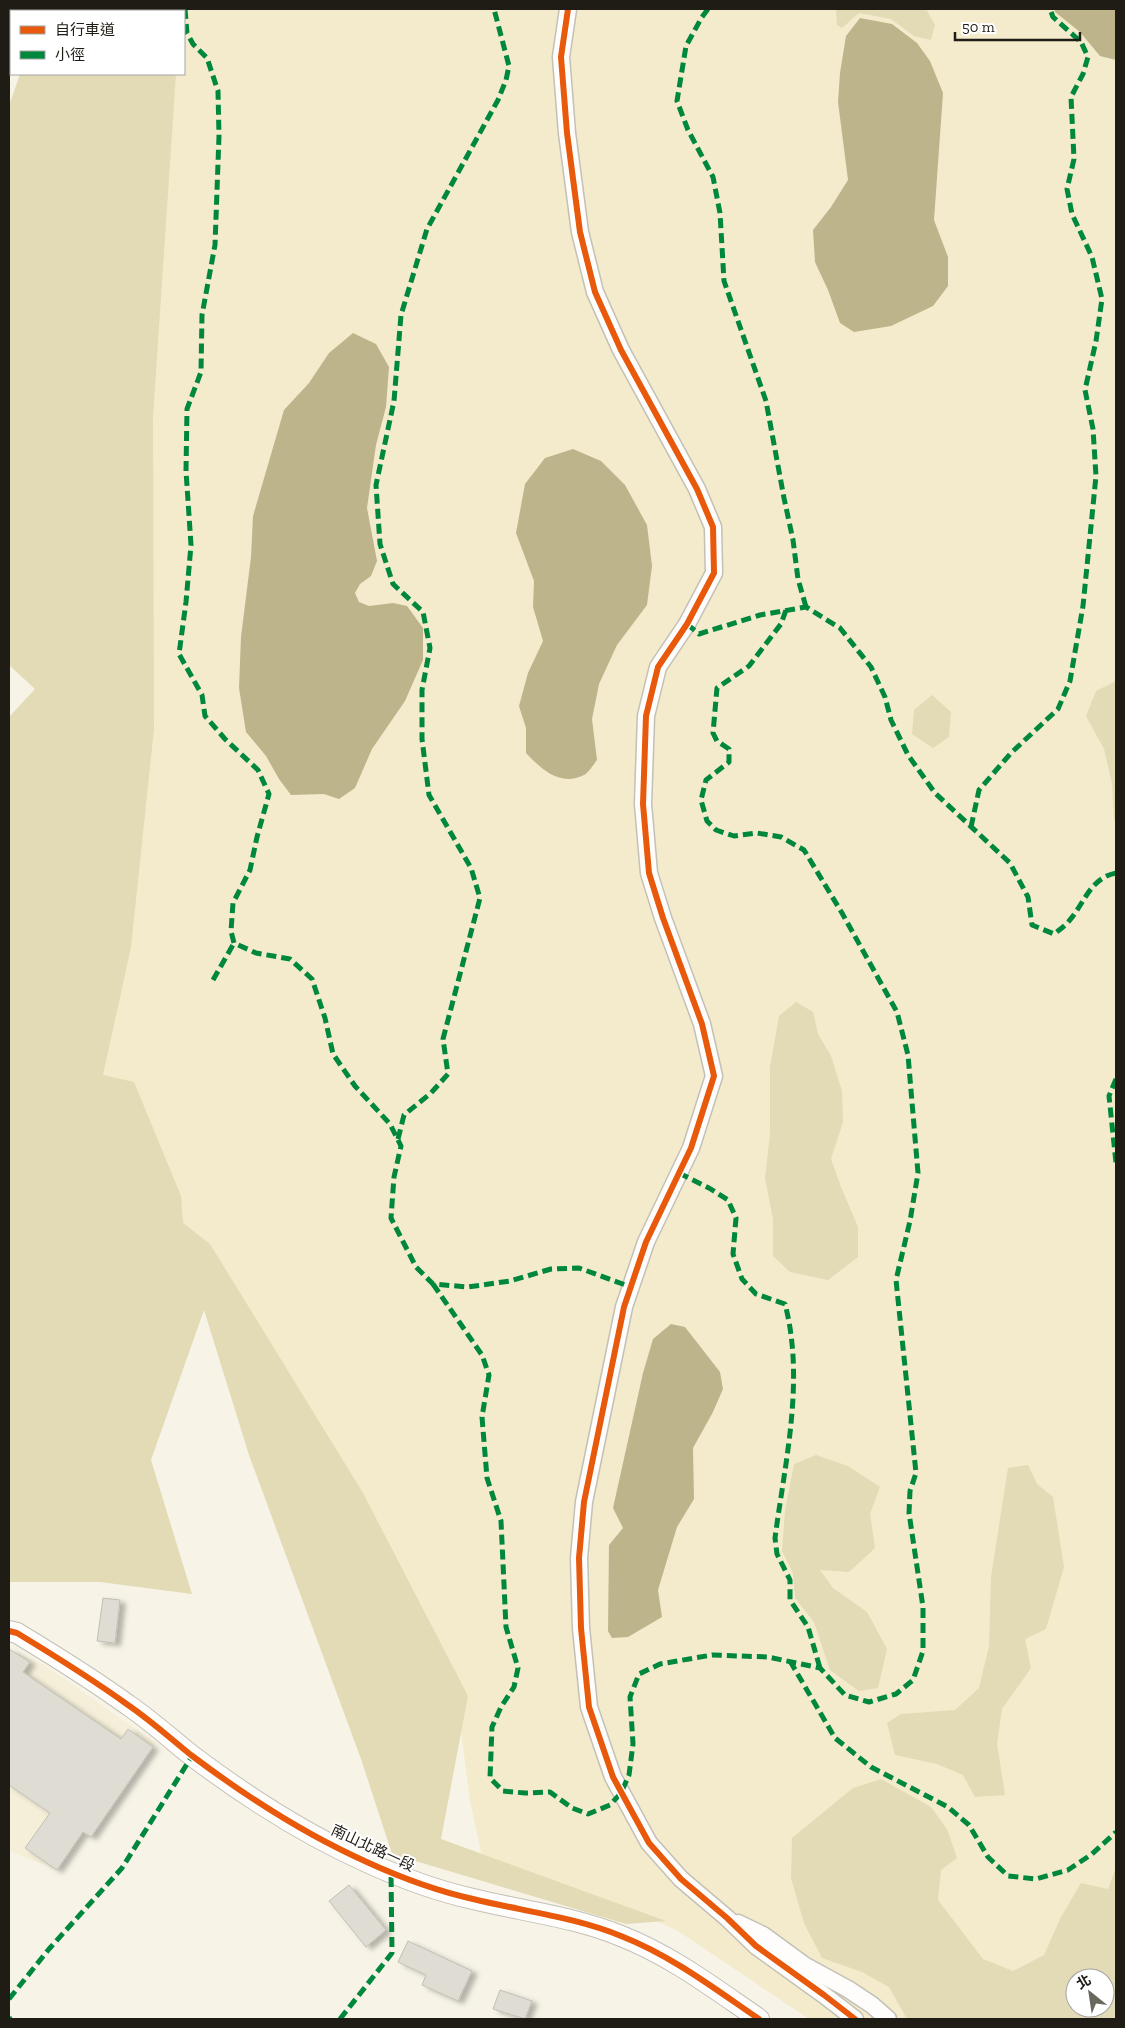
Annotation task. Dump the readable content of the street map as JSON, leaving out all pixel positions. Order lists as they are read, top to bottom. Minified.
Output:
{"streets":{"street":["南山北路一段"]},"legend":["自行車道","小徑"],"scale_bar":"50 m","north":"top left"}
